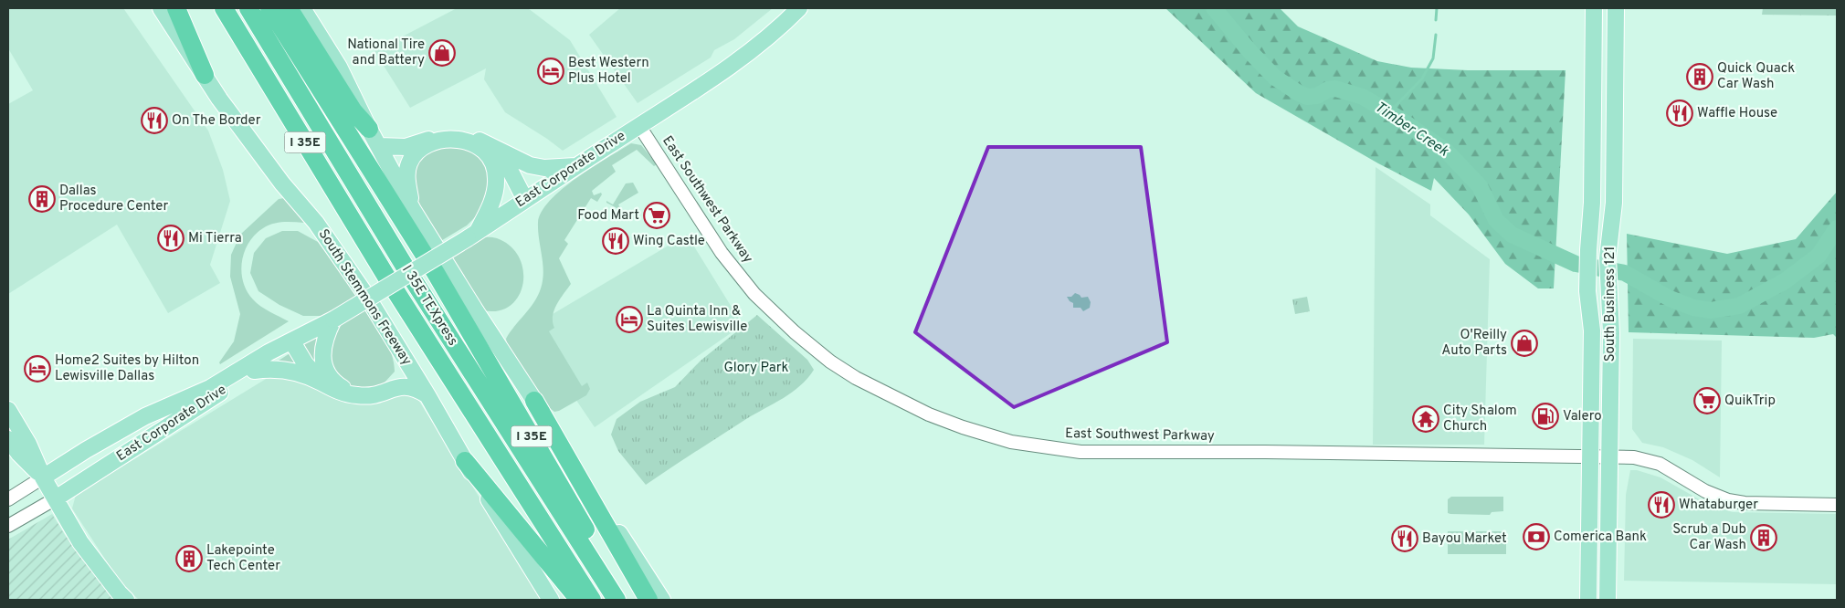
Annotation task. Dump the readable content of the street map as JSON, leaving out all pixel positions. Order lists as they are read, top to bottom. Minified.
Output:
{"streets":{"highway":["I 35E","I 35E TEXpress"],"main road":["East Corporate Drive","South Stemmons Freeway","South Business 121"],"street":["East Southwest Parkway"]},"crossings":[["East Corporate Drive","East Southwest Parkway"],["East Southwest Parkway","South Business 121"]],"water":["Timber Creek"],"parks":["Glory Park"],"places":{"shop":["National Tire and Battery","O'Reilly Auto Parts"],"hotel":["Best Western Plus Hotel","La Quinta Inn & Suites Lewisville","Home2 Suites by Hilton Lewisville Dallas"],"building":["Quick Quack Car Wash","Dallas Procedure Center","Scrub a Dub Car Wash","Lakepointe Tech Center"],"restaurant":["Waffle House","On The Border","Mi Tierra","Wing Castle","Whataburger","Bayou Market"],"supermarket":["Food Mart","QuikTrip"],"fuel station":["Valero"],"temple":["City Shalom Church"],"bank":["Comerica Bank"]}}
